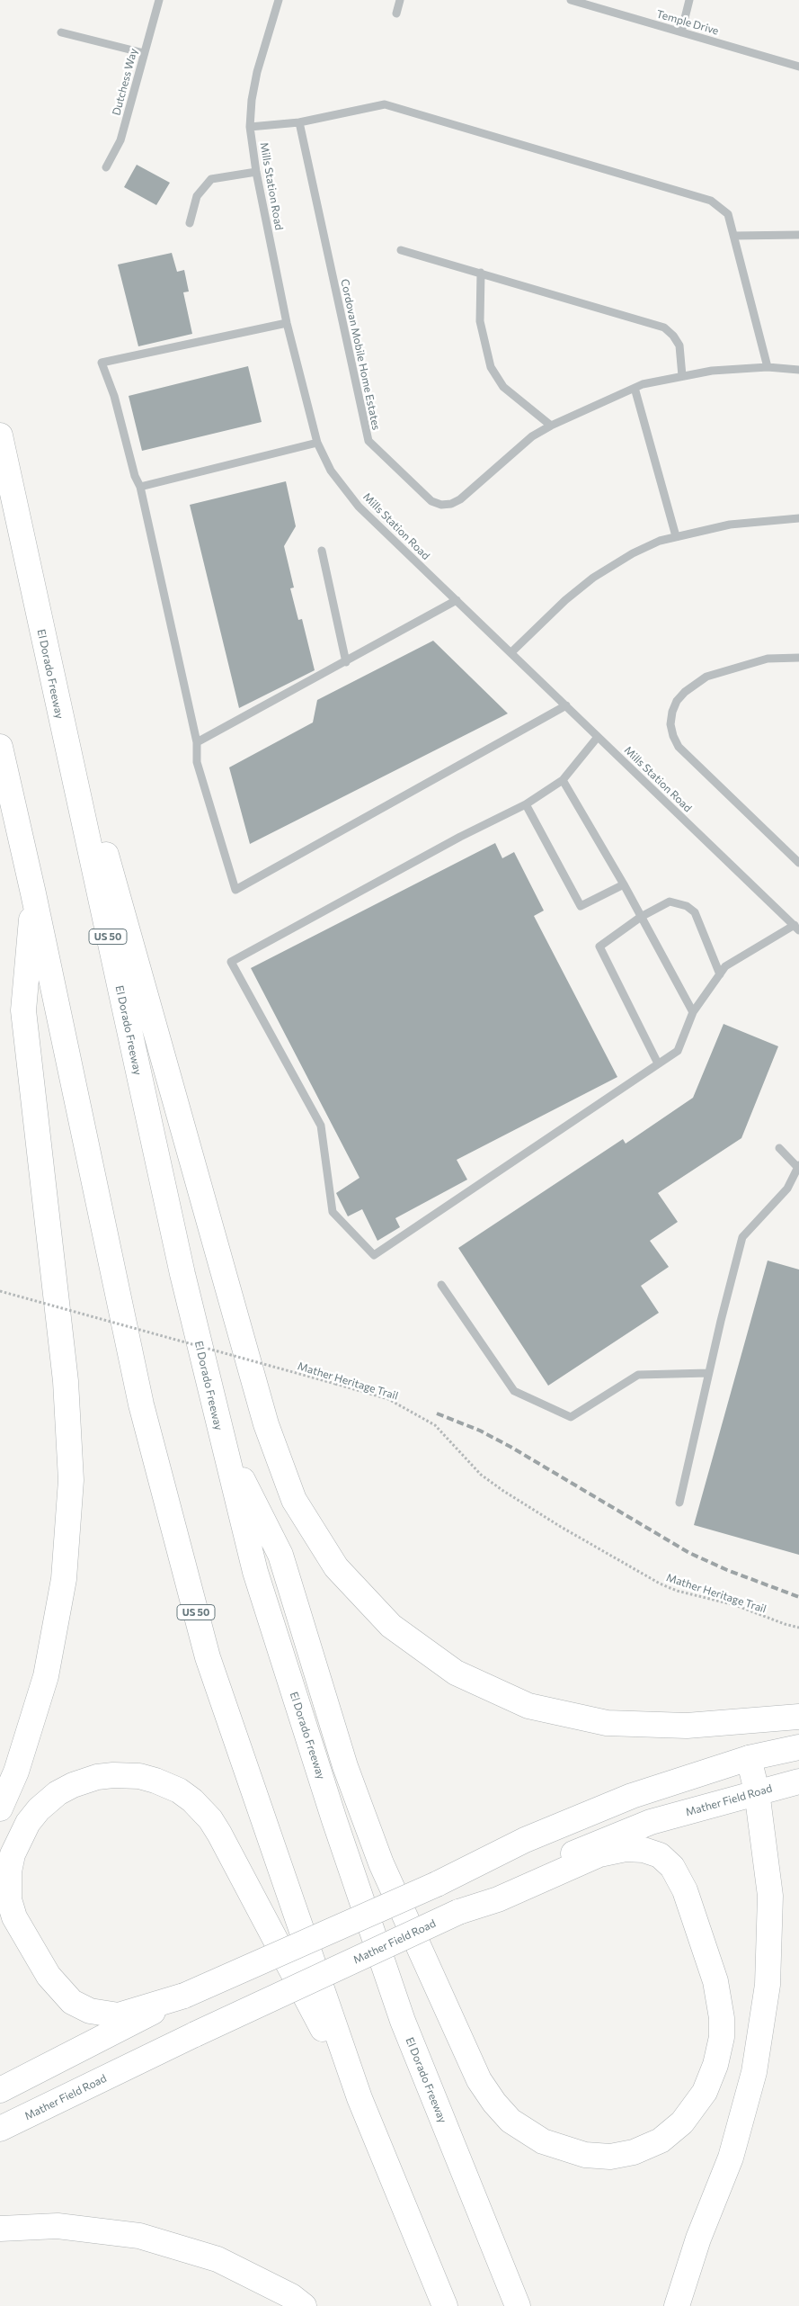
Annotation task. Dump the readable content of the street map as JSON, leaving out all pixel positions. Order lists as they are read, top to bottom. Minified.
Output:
{"streets":{"main road":["El Dorado Freeway","US 50","Mather Field Road"],"street":["Temple Drive","Dutchess Way","Mills Station Road","Cordovan Mobile Home Estates"],"path":["Mather Heritage Trail"]}}
